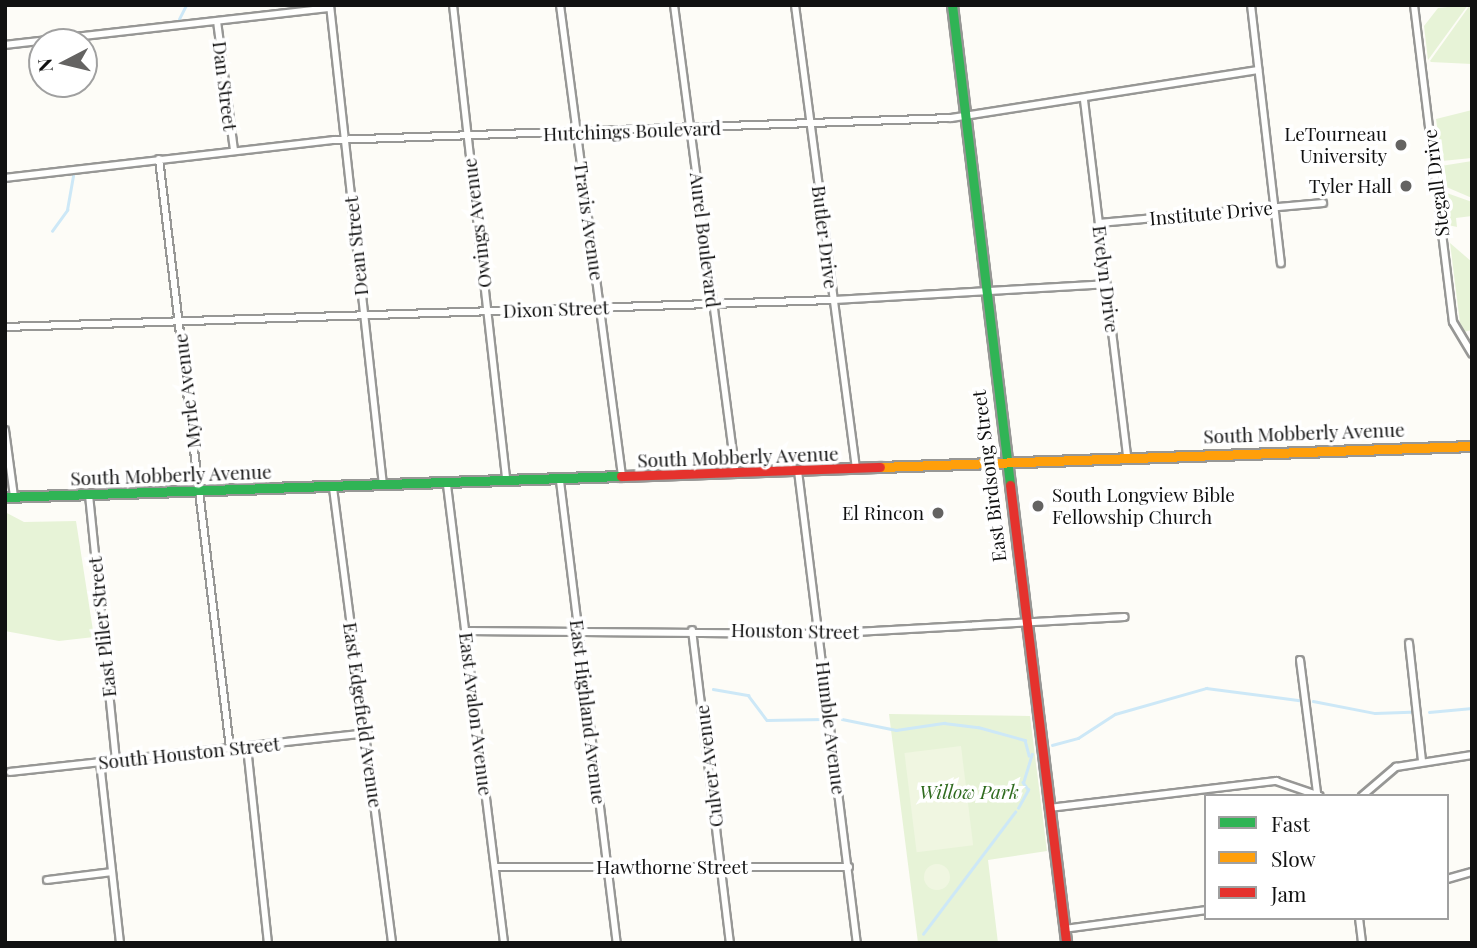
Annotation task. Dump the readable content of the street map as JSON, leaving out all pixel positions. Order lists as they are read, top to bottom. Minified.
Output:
{"streets":{"main road":["South Mobberly Avenue","East Birdsong Street"],"street":["Dan Street","Hutchings Boulevard","Stegall Drive","Institute Drive","Travis Avenue","Owings Avenue","Butler Drive","Aurel Boulevard","Dean Street","Evelyn Drive","Dixon Street","Myrle Avenue","East Pliler Street","Houston Street","East Highland Avenue","East Avalon Avenue","East Edgefield Avenue","Humble Avenue","South Houston Street","Culver Avenue","Hawthorne Street"]},"crossings":[["Dan Street","Hutchings Boulevard"],["Hutchings Boulevard","Travis Avenue"],["Hutchings Boulevard","Owings Avenue"],["Hutchings Boulevard","Butler Drive"],["Hutchings Boulevard","Aurel Boulevard"],["Hutchings Boulevard","Dean Street"],["Hutchings Boulevard","Evelyn Drive"],["Hutchings Boulevard","Myrle Avenue"],["Hutchings Boulevard","East Birdsong Street"],["Institute Drive","Evelyn Drive"],["Travis Avenue","Dixon Street"],["Travis Avenue","South Mobberly Avenue"],["Owings Avenue","Dixon Street"],["Owings Avenue","South Mobberly Avenue"],["Butler Drive","Dixon Street"],["Butler Drive","South Mobberly Avenue"],["Aurel Boulevard","Dixon Street"],["Aurel Boulevard","South Mobberly Avenue"],["Dean Street","Dixon Street"],["Dean Street","South Mobberly Avenue"],["Evelyn Drive","Dixon Street"],["Evelyn Drive","South Mobberly Avenue"],["Dixon Street","Myrle Avenue"],["Dixon Street","East Birdsong Street"],["Myrle Avenue","South Mobberly Avenue"],["Myrle Avenue","South Houston Street"],["South Mobberly Avenue","East Birdsong Street"],["South Mobberly Avenue","East Pliler Street"],["South Mobberly Avenue","East Highland Avenue"],["South Mobberly Avenue","East Avalon Avenue"],["South Mobberly Avenue","East Edgefield Avenue"],["South Mobberly Avenue","Humble Avenue"],["East Birdsong Street","Houston Street"],["East Pliler Street","South Houston Street"],["Houston Street","East Highland Avenue"],["Houston Street","East Avalon Avenue"],["Houston Street","Humble Avenue"],["Houston Street","Culver Avenue"],["East Highland Avenue","Hawthorne Street"],["East Avalon Avenue","Hawthorne Street"],["East Edgefield Avenue","South Houston Street"],["Humble Avenue","Hawthorne Street"],["Culver Avenue","Hawthorne Street"]],"parks":["Willow Park"],"places":["LeTourneau University","Tyler Hall","South Longview Bible Fellowship Church","El Rincon"],"legend":["Fast","Slow","Jam"],"north":"left"}
